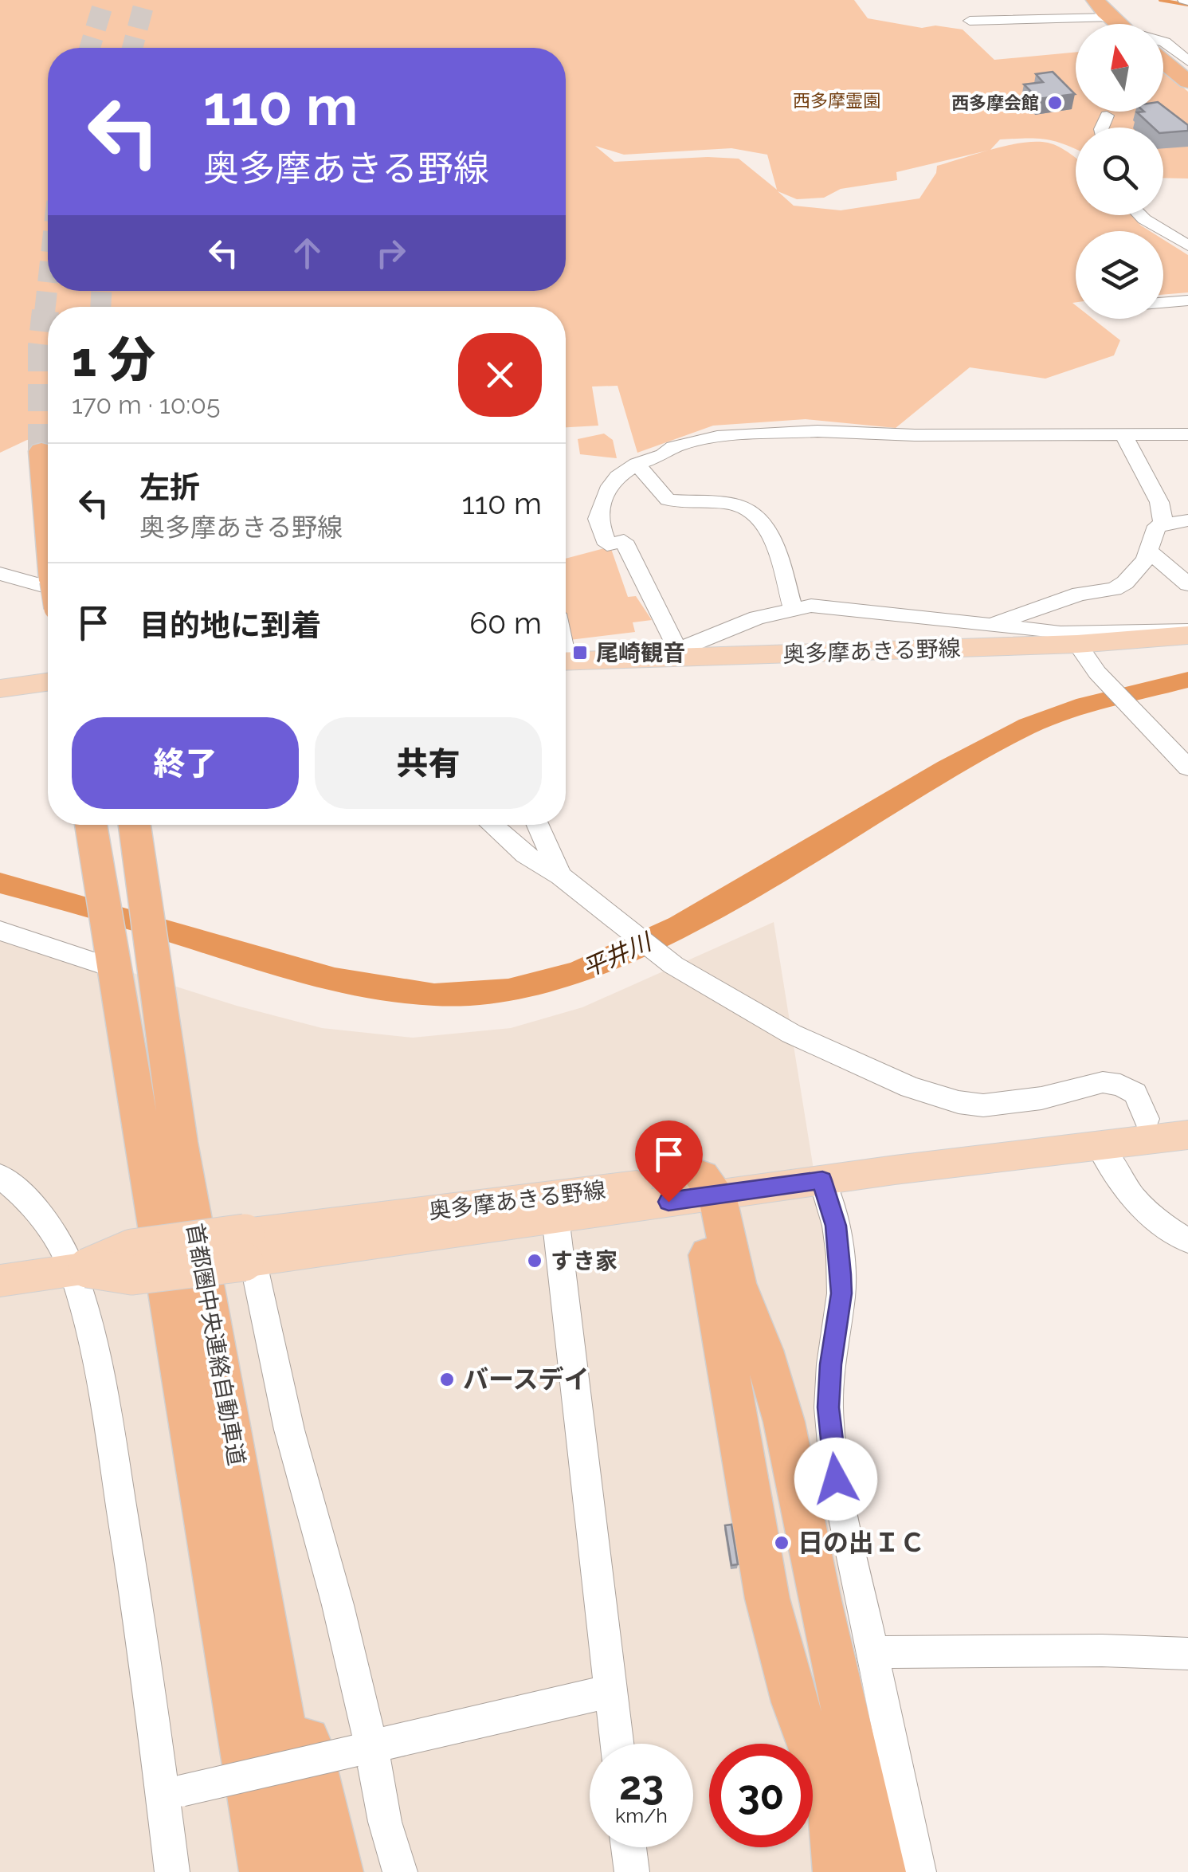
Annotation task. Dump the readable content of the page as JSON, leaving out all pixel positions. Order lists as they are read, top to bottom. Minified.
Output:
{"streets":{"highway":["首都圏中央連絡自動車道"],"main road":["奥多摩あきる野線"]},"water":["平井川"],"parks":["西多摩霊園"],"places":{"other":["西多摩会館","すき家","バースデイ","日の出ＩＣ"],"transit":["尾崎観音"]},"north":"top","page":{"turn":["110 m","奥多摩あきる野線"],"heading":["1 分","170 m · 10:05"],"list":[{"name":"左折","note":"奥多摩あきる野線","value":"110 m"},{"name":"目的地に到着","value":"60 m"}],"buttons":["終了","共有"],"speed":"23 km/h","limit":"30"}}
